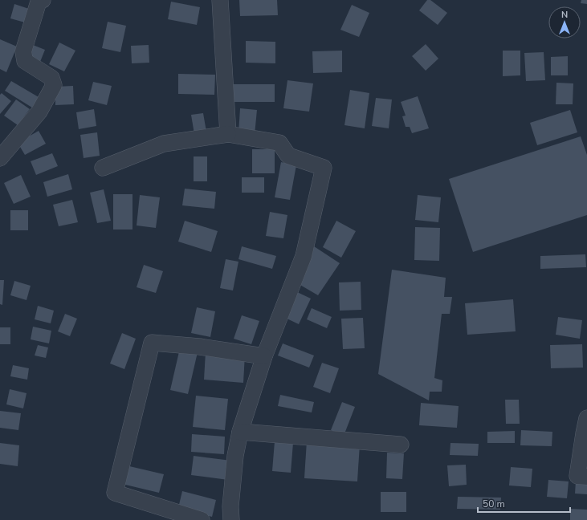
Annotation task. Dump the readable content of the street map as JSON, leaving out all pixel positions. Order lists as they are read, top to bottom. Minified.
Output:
{"scale_bar":"50 m","north":"top"}
